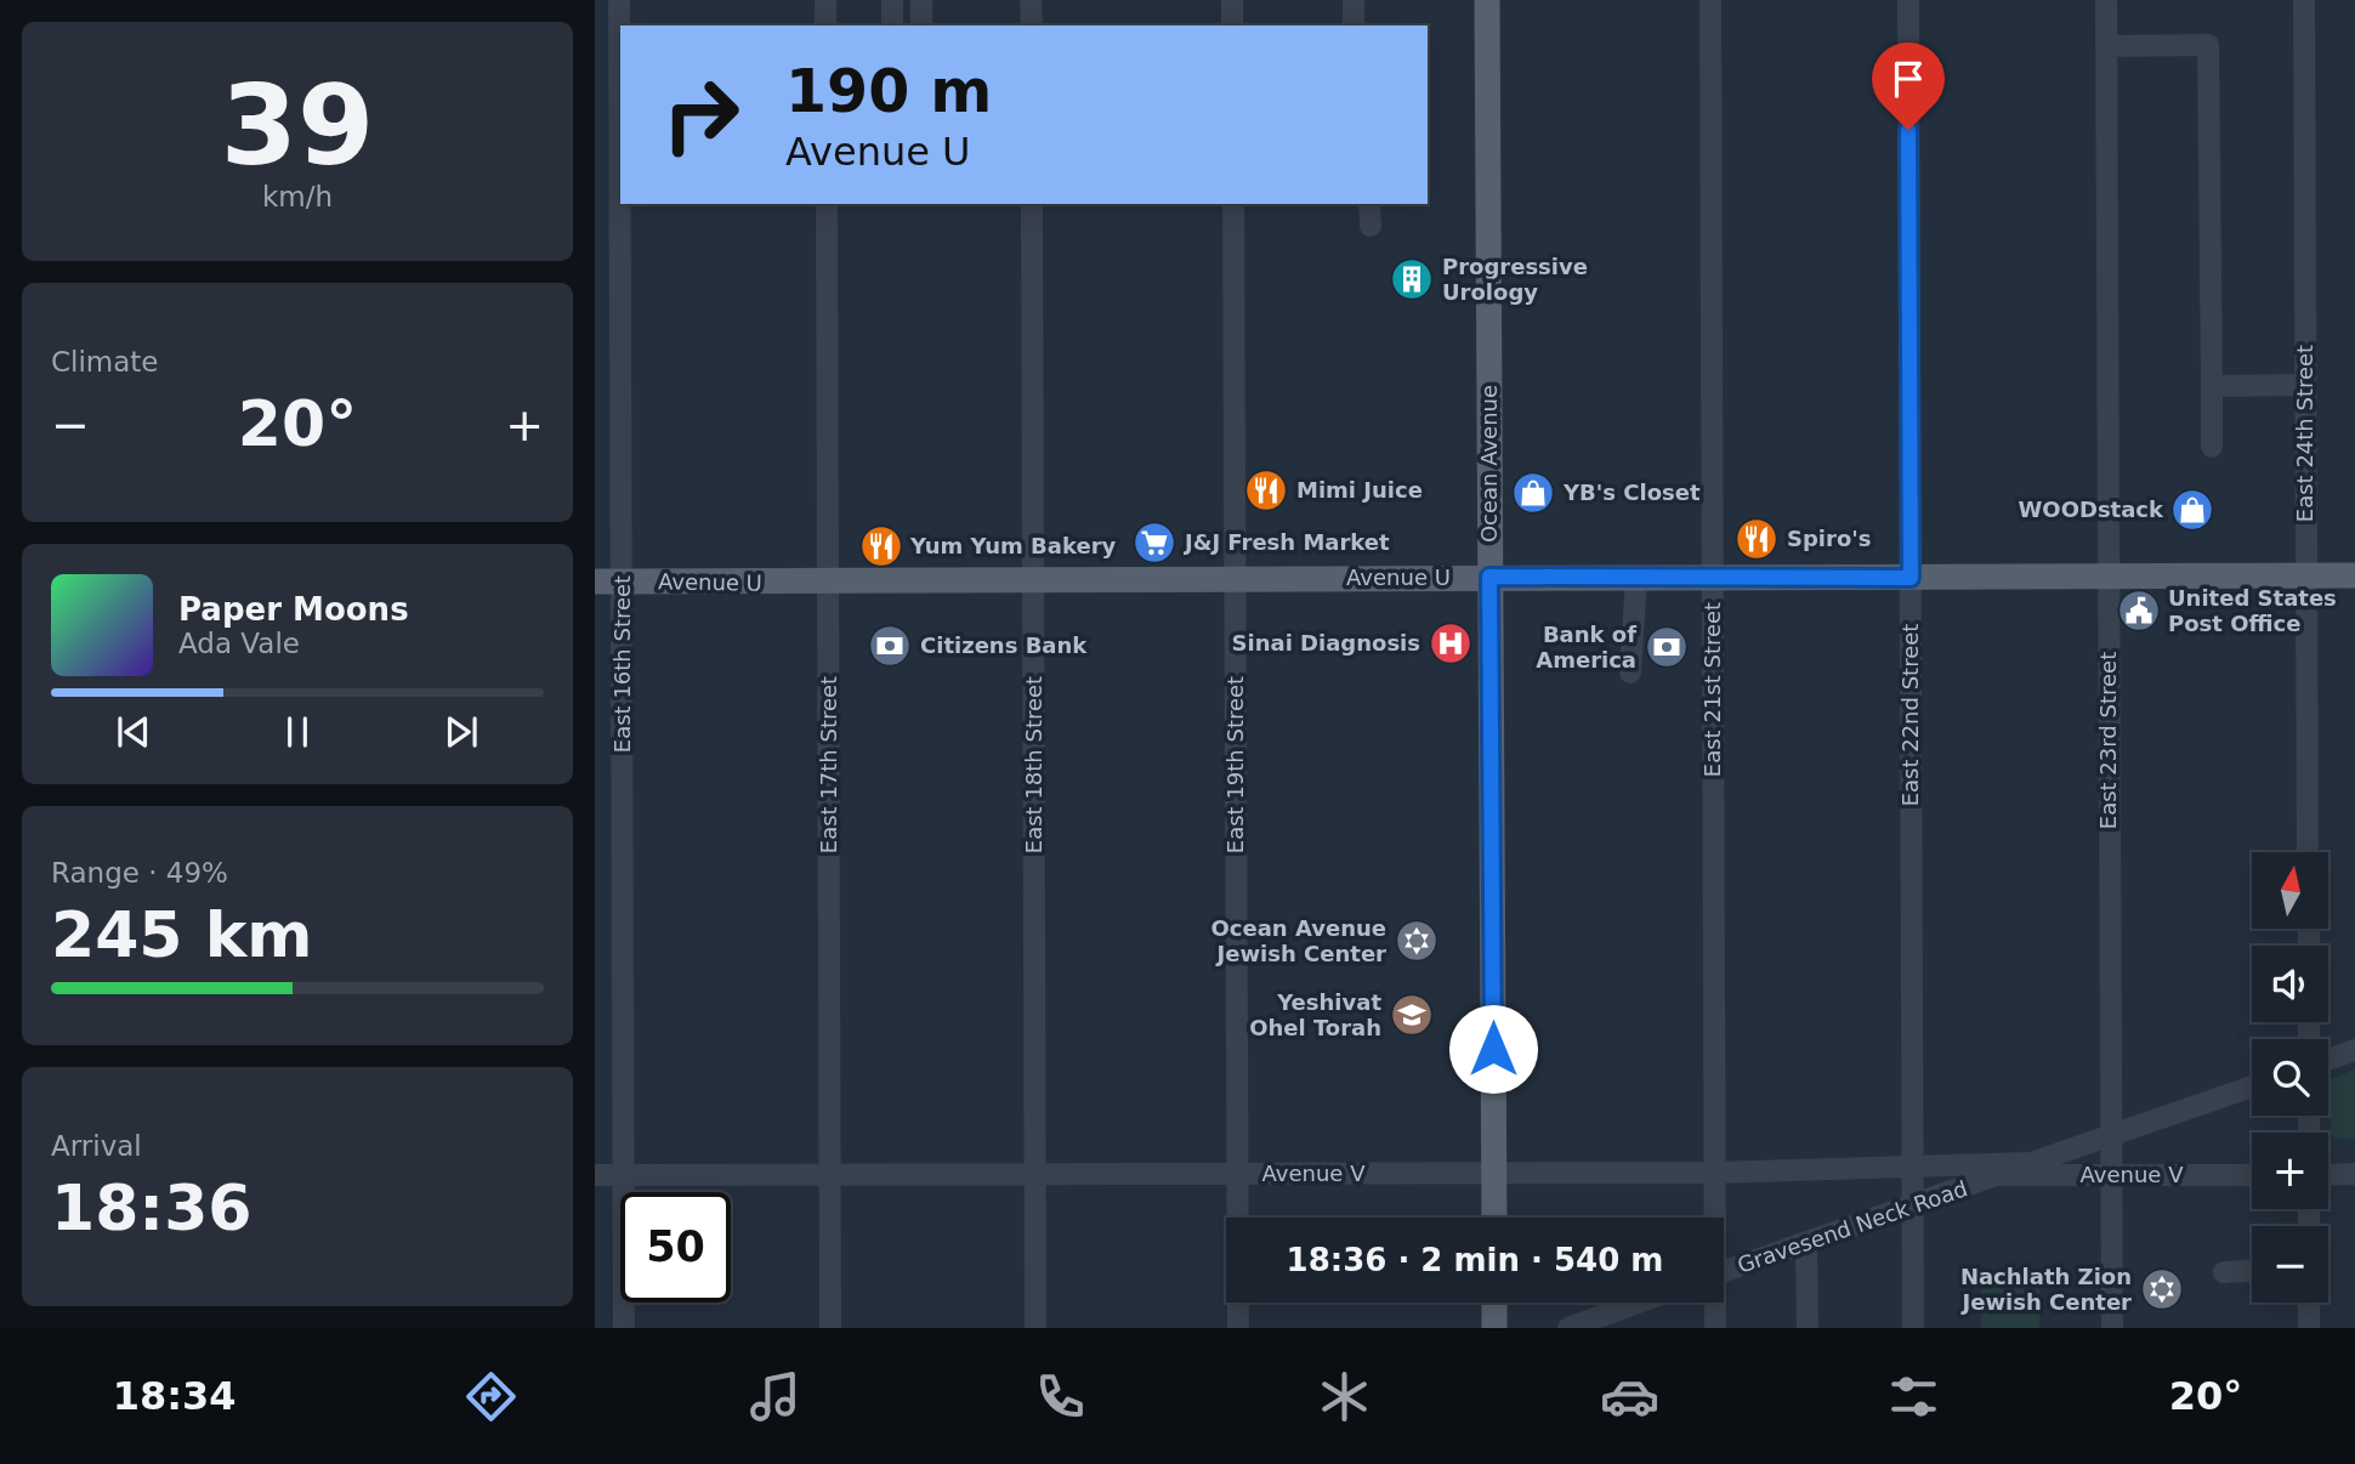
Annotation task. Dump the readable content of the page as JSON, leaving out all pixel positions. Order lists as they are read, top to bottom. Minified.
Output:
{"streets":{"main road":["Ocean Avenue","Avenue U"],"street":["East 24th Street","East 16th Street","East 21st Street","East 22nd Street","East 23rd Street","East 17th Street","East 18th Street","East 19th Street","Avenue V","Gravesend Neck Road"]},"crossings":[["East 24th Street","Avenue U"],["Ocean Avenue","Avenue U"],["Ocean Avenue","Avenue V"],["Avenue U","East 16th Street"],["Avenue U","East 21st Street"],["Avenue U","East 22nd Street"],["Avenue U","East 23rd Street"],["Avenue U","East 17th Street"],["Avenue U","East 18th Street"],["Avenue U","East 19th Street"],["East 16th Street","Avenue V"],["East 21st Street","Avenue V"],["East 22nd Street","Avenue V"],["East 22nd Street","Gravesend Neck Road"],["East 23rd Street","Avenue V"],["East 17th Street","Avenue V"],["East 18th Street","Avenue V"],["East 19th Street","Avenue V"],["Avenue V","Gravesend Neck Road"]],"places":{"building":["Progressive Urology"],"restaurant":["Mimi Juice","Spiro's","Yum Yum Bakery"],"shop":["YB's Closet","WOODstack"],"supermarket":["J&J Fresh Market"],"public building":["United States Post Office"],"hospital":["Sinai Diagnosis"],"bank":["Citizens Bank","Bank of America"],"synagogue":["Ocean Avenue Jewish Center","Nachlath Zion Jewish Center"],"school or university":["Yeshivat Ohel Torah"]},"north":"top","page":{"tile":[["39","km/h"],"Climate",["Range · 49%","245 km"],["Arrival","18:36"]],"turn":["190 m","Avenue U"],"heat":["−","20°","+"],"song":["Paper Moons","Ada Vale"],"map_buttons":["+","−"],"limit":"50","trip":"18:36 · 2 min · 540 m","tabs":["18:34","20°"]}}
